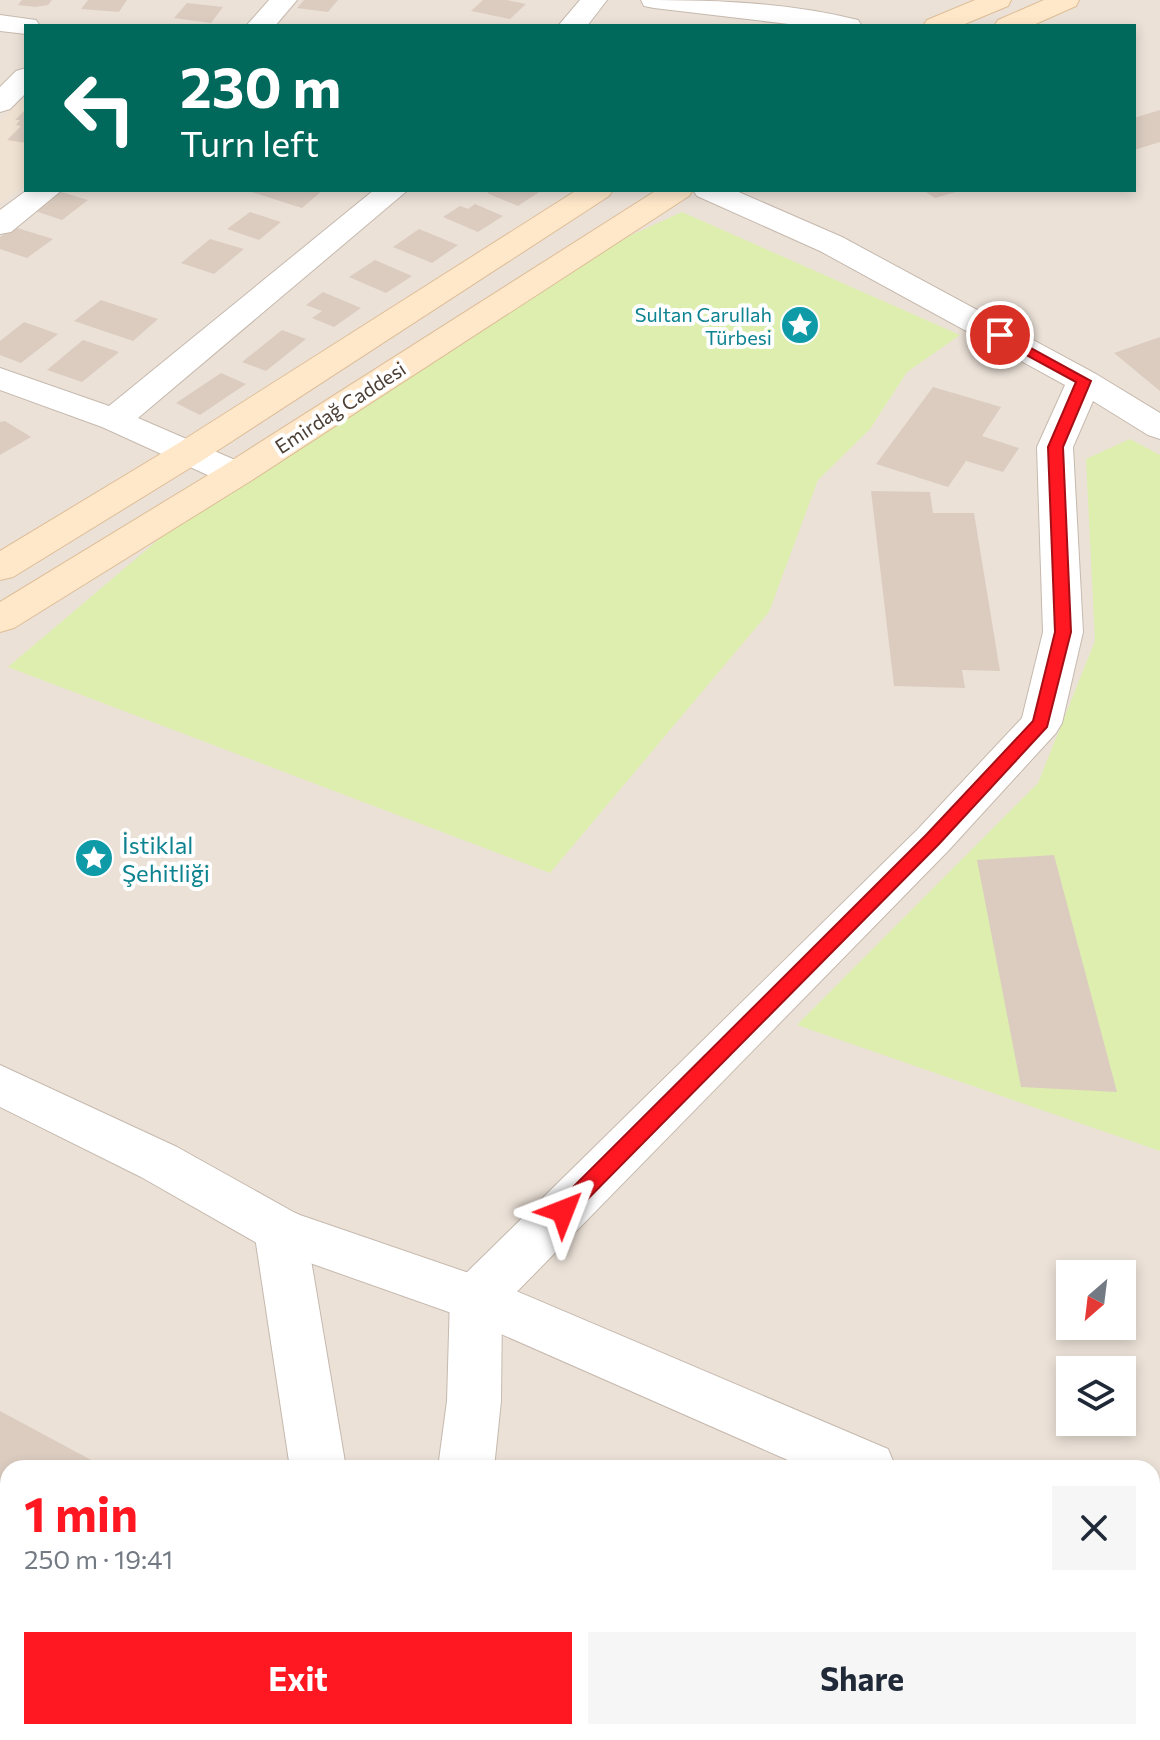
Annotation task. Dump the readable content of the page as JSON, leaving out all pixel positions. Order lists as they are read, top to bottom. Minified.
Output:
{"streets":{"main road":["Emirdağ Caddesi"]},"places":{"place":["Sultan Carullah Türbesi","İstiklal Şehitliği"]},"north":"bottom left","page":{"turn":["230 m","Turn left"],"heading":["1 min","250 m · 19:41"],"buttons":["Exit","Share"]}}
